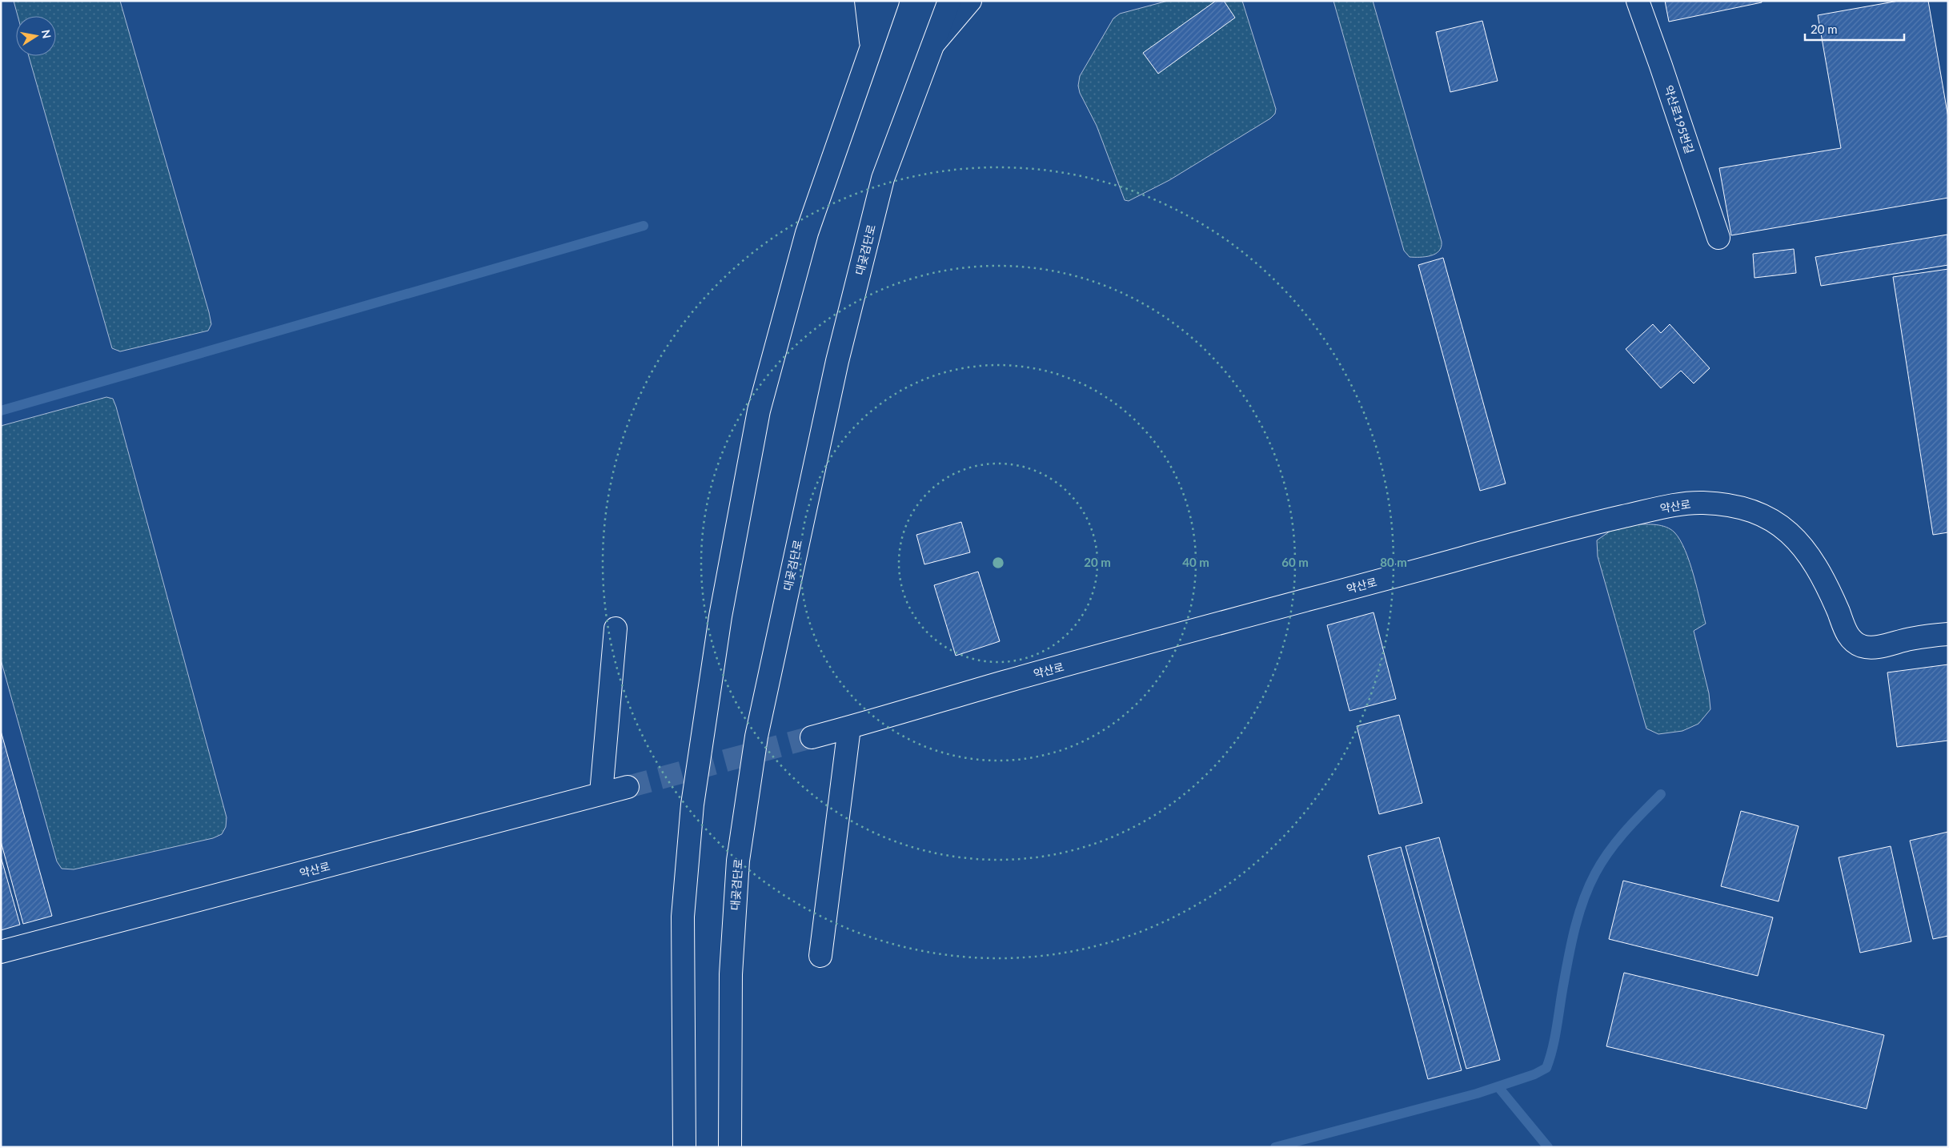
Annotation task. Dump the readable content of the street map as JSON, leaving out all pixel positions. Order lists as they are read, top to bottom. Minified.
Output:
{"streets":{"main road":["약산로195번길","대곶검단로","약산로"]},"scale_bar":"20 m","north":"right","rings":["20 m","40 m","60 m","80 m"]}
